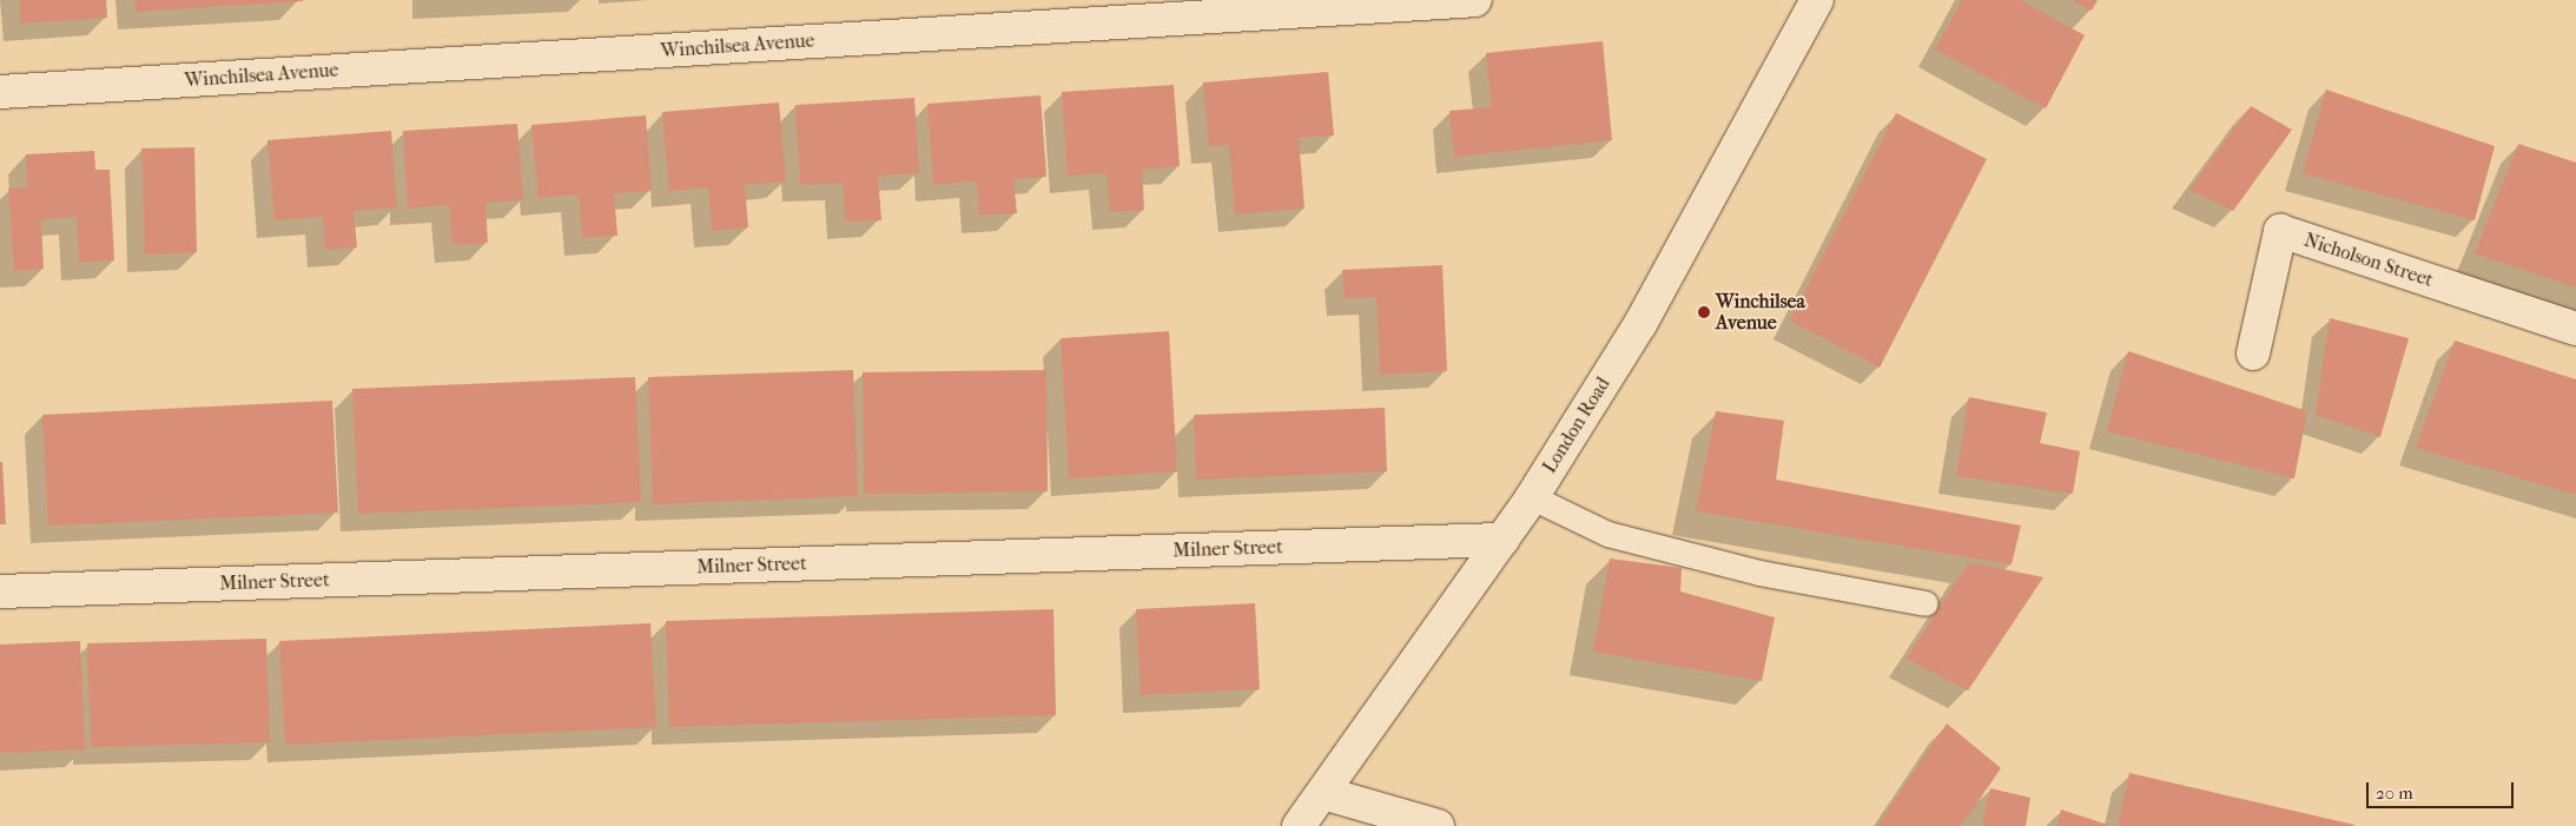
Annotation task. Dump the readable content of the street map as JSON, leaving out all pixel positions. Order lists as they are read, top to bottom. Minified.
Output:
{"streets":{"street":["Winchilsea Avenue","Nicholson Street","London Road","Milner Street"]},"crossings":[["London Road","Milner Street"]],"places":["Winchilsea Avenue"],"scale_bar":"20 m"}
